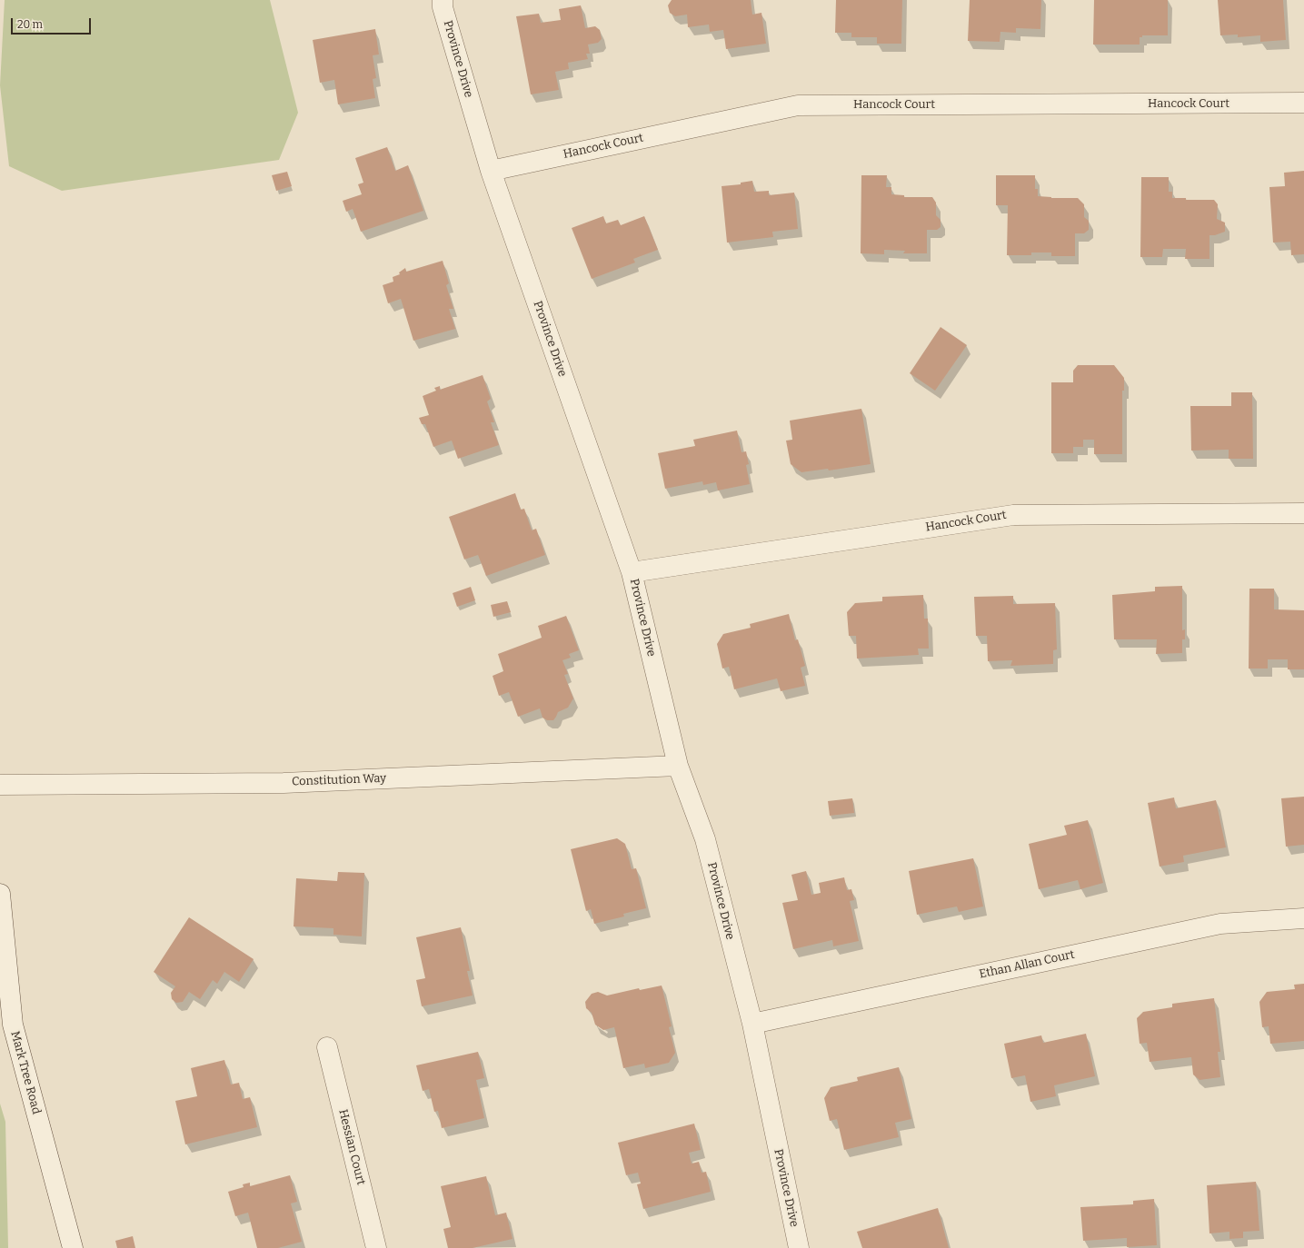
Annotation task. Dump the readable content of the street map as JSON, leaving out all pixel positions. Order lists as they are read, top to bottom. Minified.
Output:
{"streets":{"street":["Province Drive","Hancock Court","Constitution Way","Ethan Allan Court","Mark Tree Road","Hessian Court"]},"crossings":[["Province Drive","Hancock Court"],["Province Drive","Constitution Way"],["Province Drive","Ethan Allan Court"]],"scale_bar":"20 m"}
